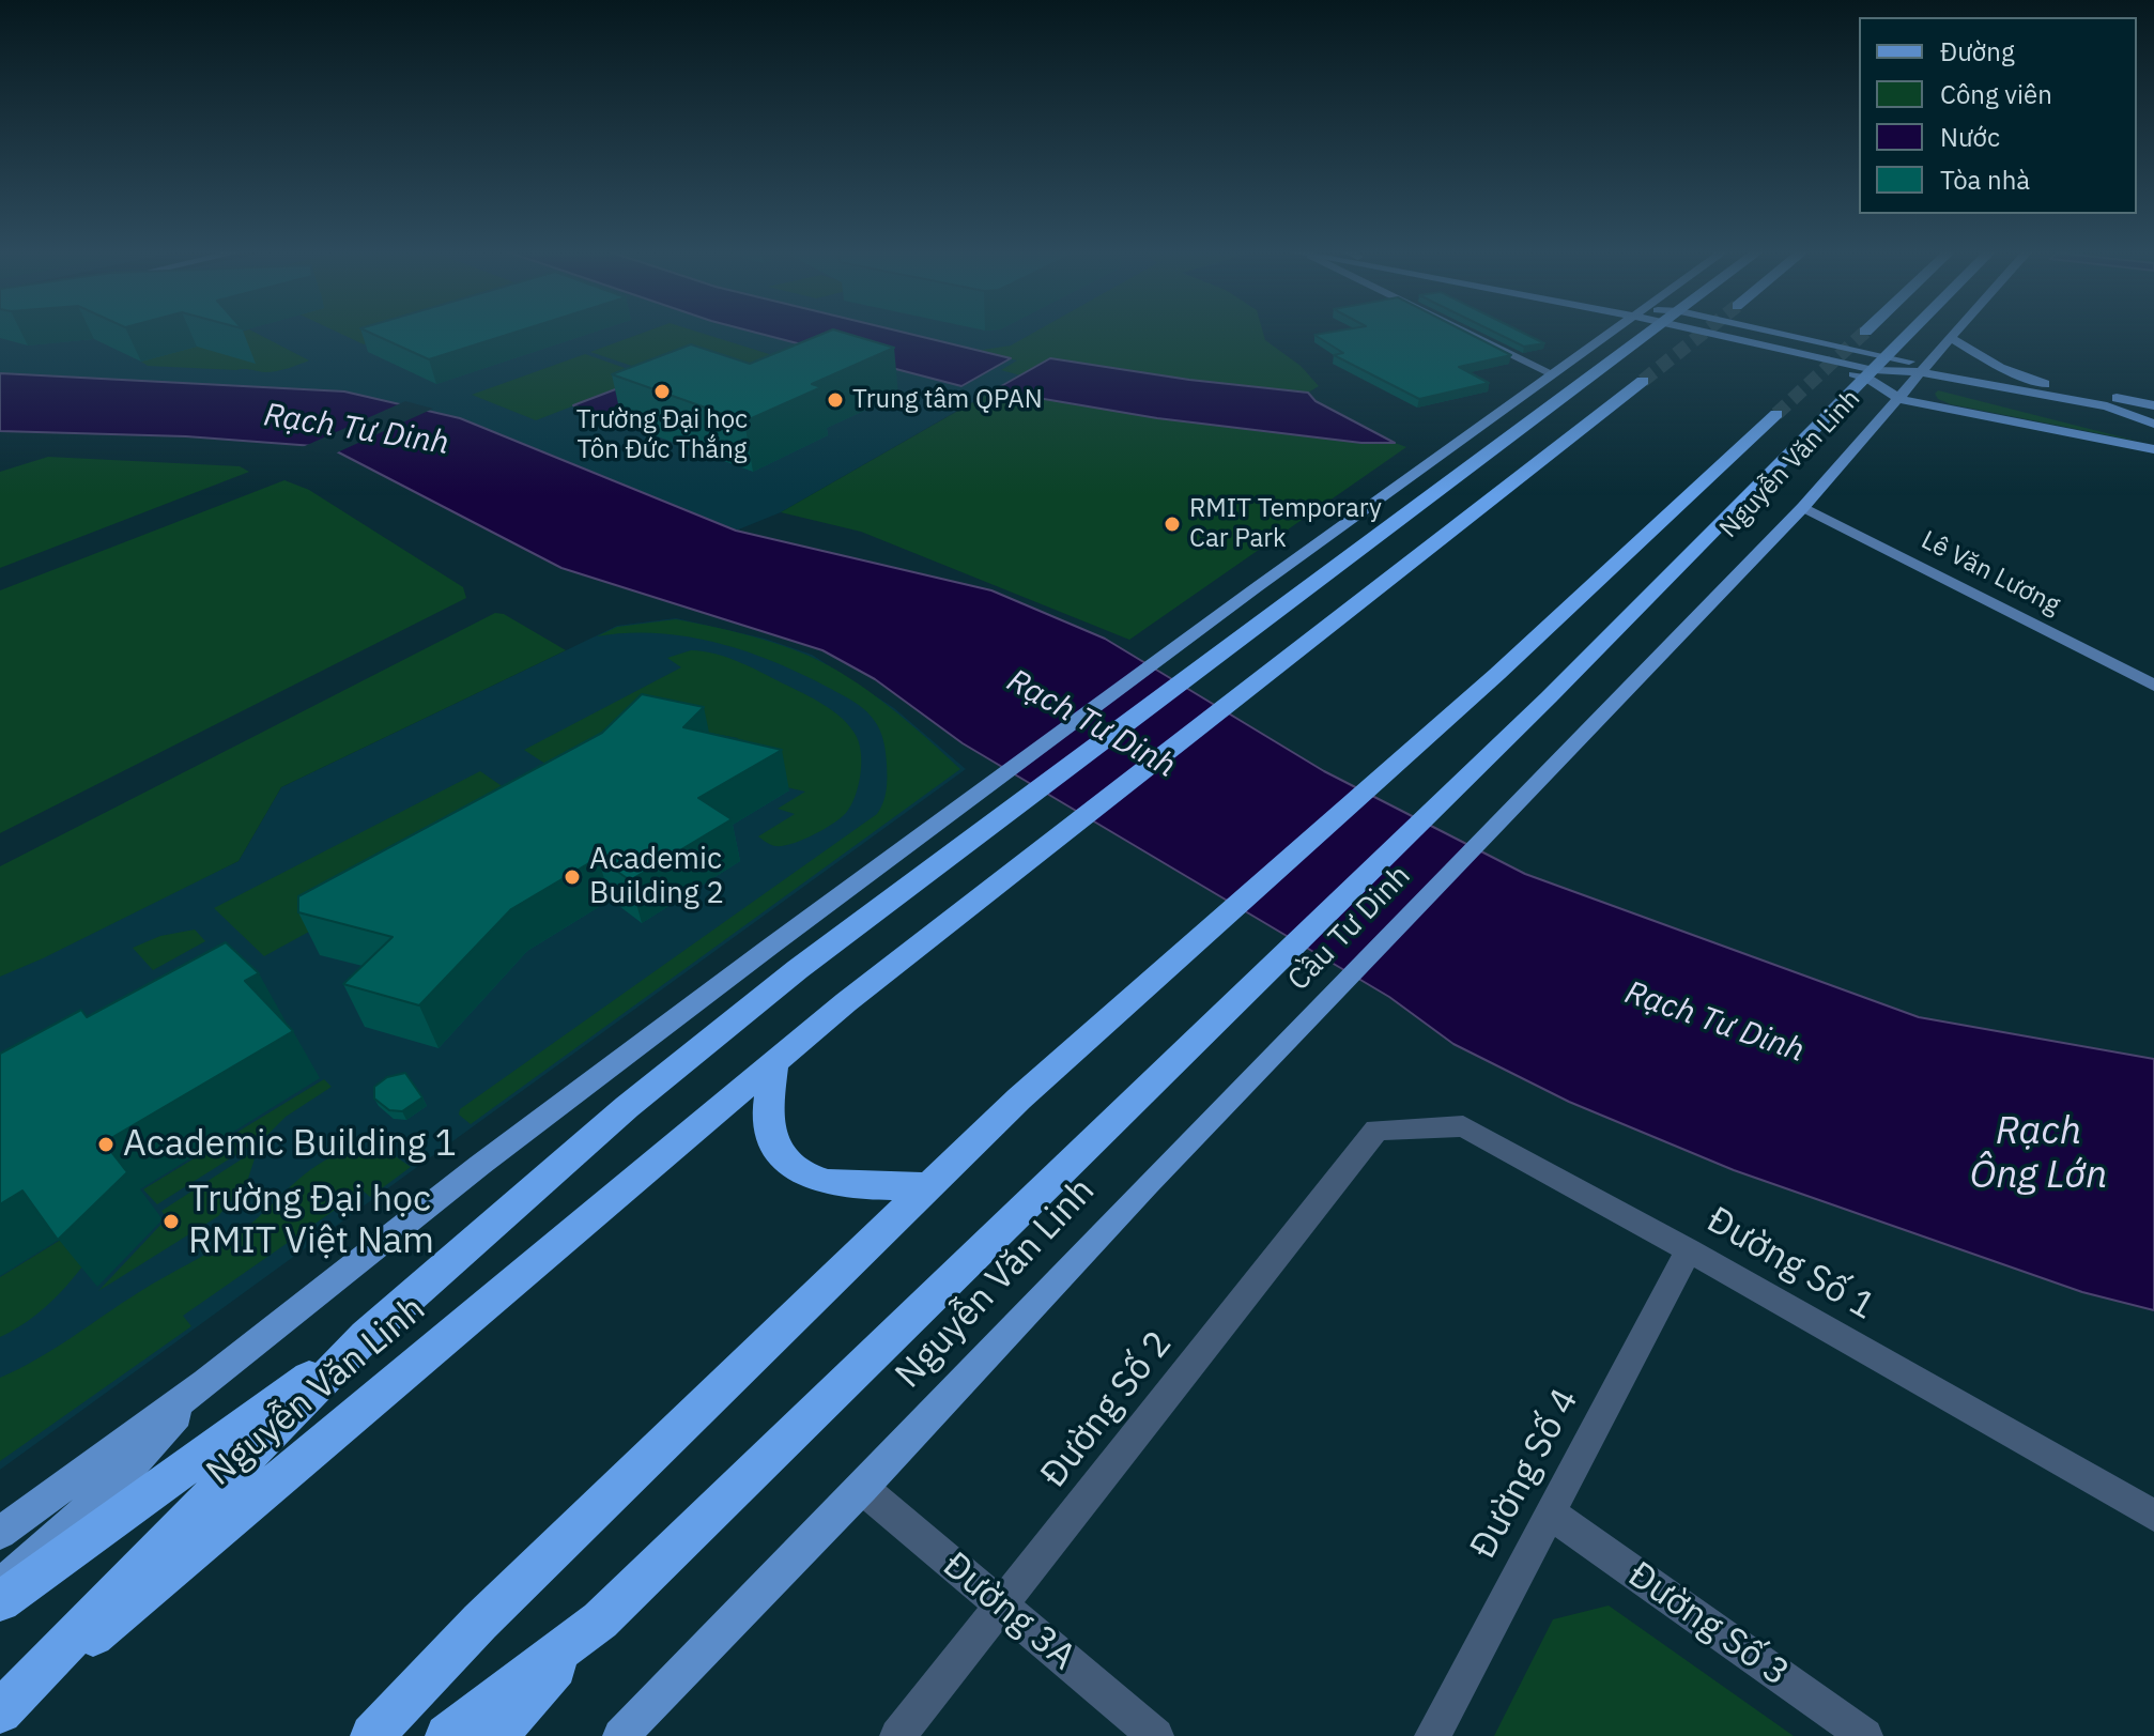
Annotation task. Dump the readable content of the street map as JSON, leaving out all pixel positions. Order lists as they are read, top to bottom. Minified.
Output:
{"streets":{"highway":["Nguyễn Văn Linh","Cầu Tư Dinh"],"street":["Lê Văn Lương","Đường Số 1","Đường Số 2","Đường Số 4","Đường 3A","Đường Số 3"]},"crossings":[["Nguyễn Văn Linh","Lê Văn Lương"],["Nguyễn Văn Linh","Cầu Tư Dinh"],["Nguyễn Văn Linh","Đường 3A"],["Đường Số 1","Đường Số 2"],["Đường Số 1","Đường Số 4"],["Đường Số 2","Đường 3A"],["Đường Số 4","Đường Số 3"]],"water":["Rạch Tư Dinh","Rạch Ông Lớn"],"places":["Trường Đại học Tôn Đức Thắng","Trung tâm QPAN","RMIT Temporary Car Park","Academic Building 2","Academic Building 1","Trường Đại học RMIT Việt Nam"],"legend":["Đường","Công viên","Nước","Tòa nhà"]}
